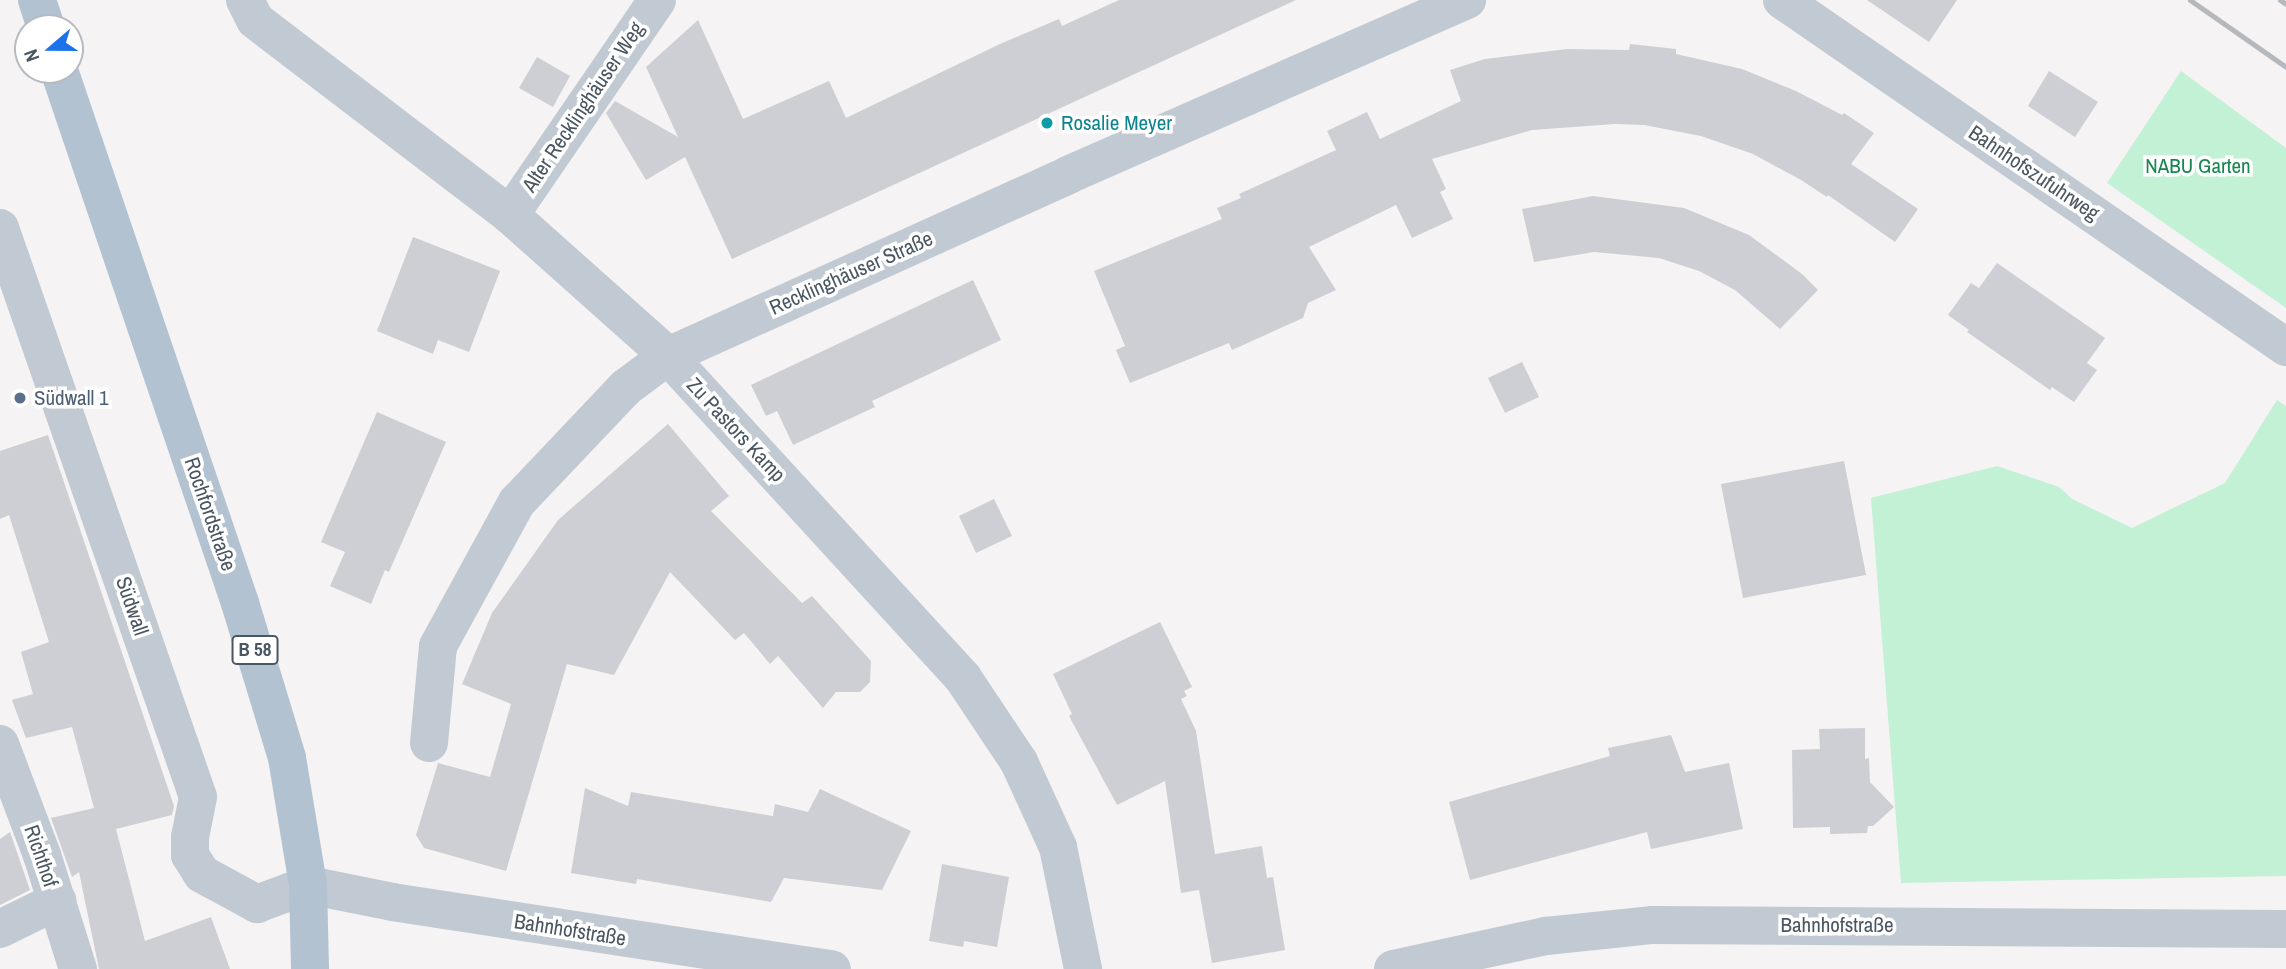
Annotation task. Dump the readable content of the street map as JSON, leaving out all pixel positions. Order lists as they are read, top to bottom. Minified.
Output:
{"streets":{"main road":["Rochfordstraße","B 58"],"street":["Alter Recklinghäuser Weg","Bahnhofszufuhrweg","Recklinghäuser Straße","Zu Pastors Kamp","Südwall","Richthof","Bahnhofstraße"]},"crossings":[["Alter Recklinghäuser Weg","Zu Pastors Kamp"],["Recklinghäuser Straße","Zu Pastors Kamp"],["Rochfordstraße","Südwall"],["Rochfordstraße","Bahnhofstraße"],["Südwall","Bahnhofstraße"]],"parks":["NABU Garten"],"places":["Rosalie Meyer","Südwall 1"],"north":"left"}
